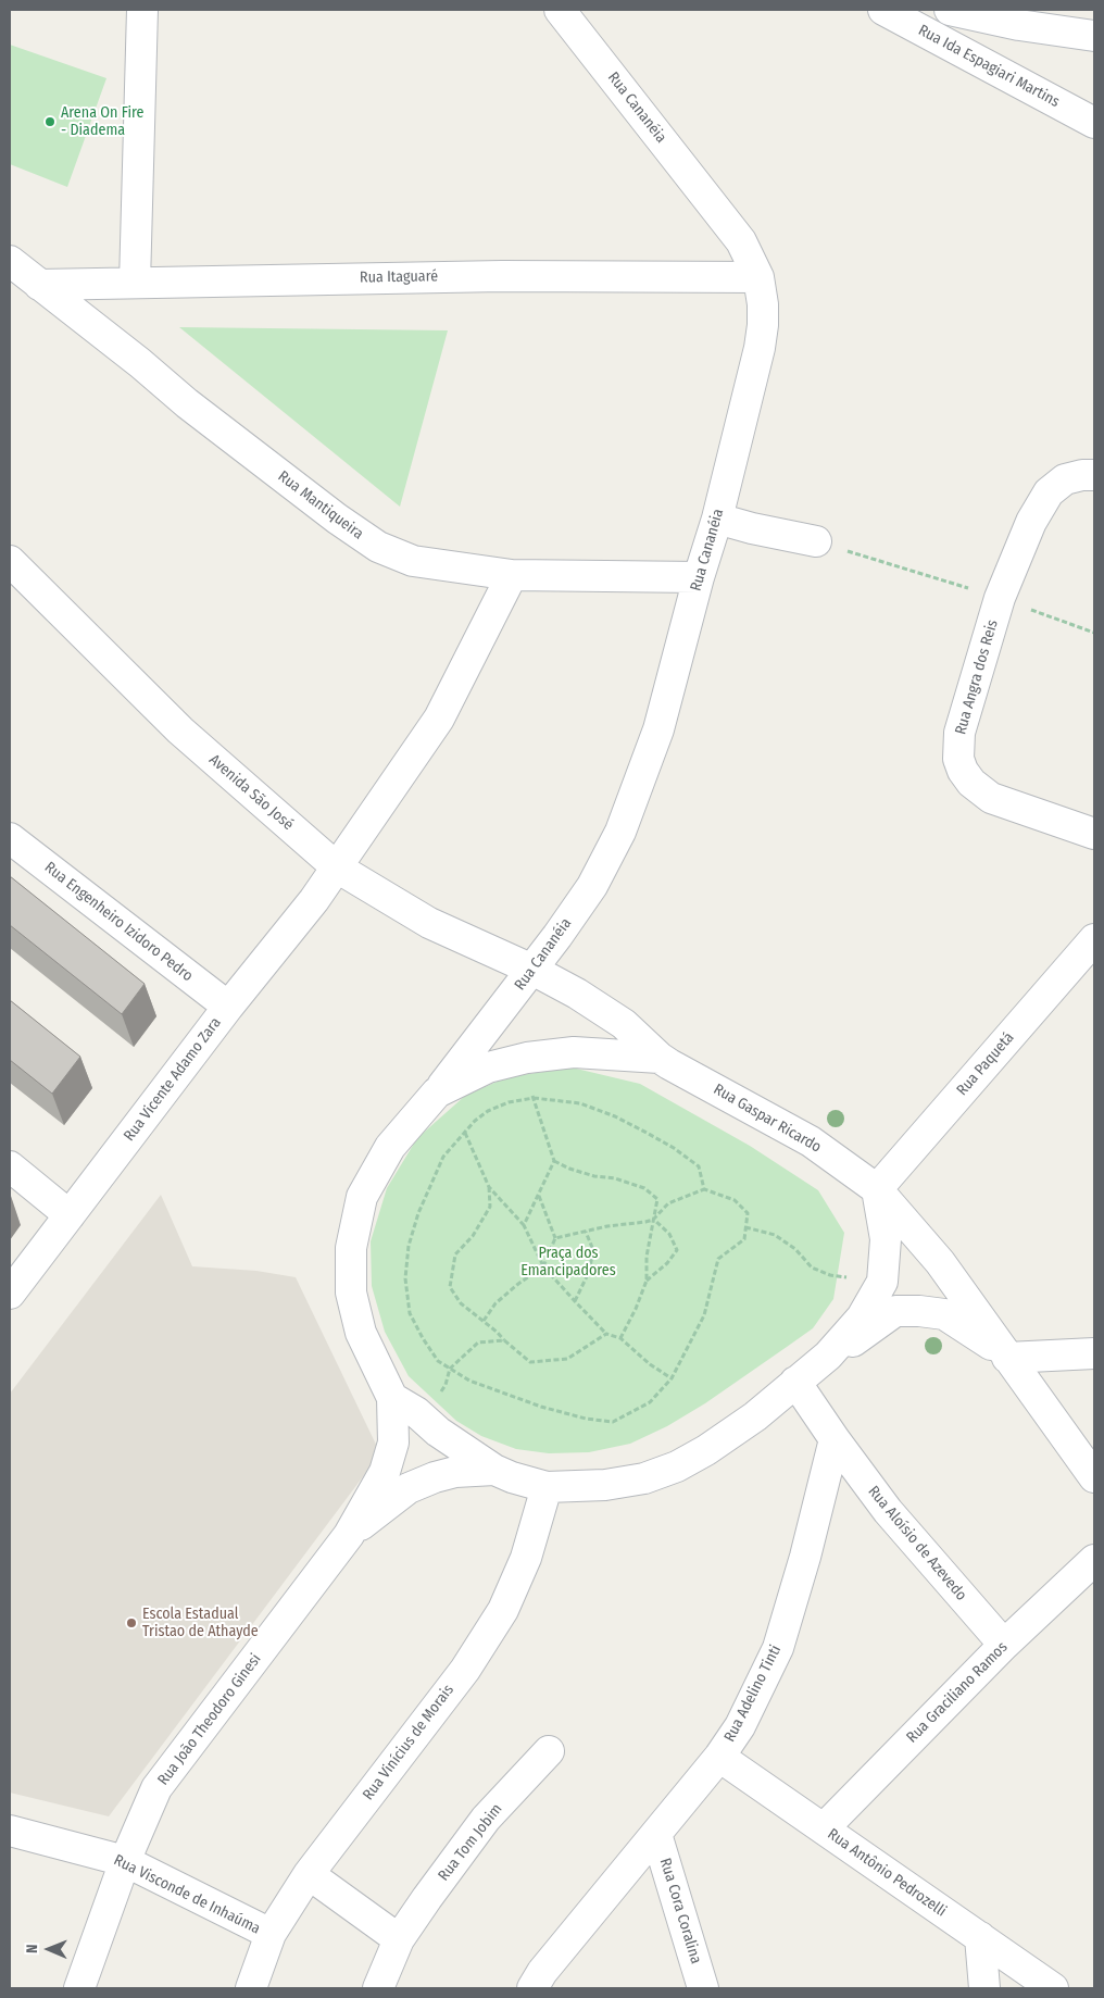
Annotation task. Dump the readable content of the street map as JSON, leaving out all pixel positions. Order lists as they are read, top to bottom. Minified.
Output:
{"streets":{"street":["Rua Ida Espagiari Martins","Rua Cananéia","Rua Itaguaré","Rua Mantiqueira","Rua Angra dos Reis","Avenida São José","Rua Engenheiro Izidoro Pedro","Rua Paquetá","Rua Vicente Adamo Zara","Rua Gaspar Ricardo","Rua Aloísio de Azevedo","Rua Graciliano Ramos","Rua Adelino Tinti","Rua João Theodoro Ginesi","Rua Vinícius de Morais","Rua Tom Jobim","Rua Antônio Pedrozelli","Rua Visconde de Inhaúma","Rua Cora Coralina"]},"crossings":[["Rua Cananéia","Rua Itaguaré"],["Rua Cananéia","Rua Mantiqueira"],["Rua Cananéia","Avenida São José"],["Rua Cananéia","Rua Gaspar Ricardo"],["Rua Cananéia","Rua João Theodoro Ginesi"],["Rua Itaguaré","Rua Mantiqueira"],["Rua Mantiqueira","Rua Vicente Adamo Zara"],["Avenida São José","Rua Vicente Adamo Zara"],["Avenida São José","Rua Gaspar Ricardo"],["Rua Engenheiro Izidoro Pedro","Rua Vicente Adamo Zara"],["Rua Paquetá","Rua Gaspar Ricardo"],["Rua Aloísio de Azevedo","Rua Graciliano Ramos"],["Rua Aloísio de Azevedo","Rua Adelino Tinti"],["Rua Graciliano Ramos","Rua Antônio Pedrozelli"],["Rua Adelino Tinti","Rua Antônio Pedrozelli"],["Rua Adelino Tinti","Rua Cora Coralina"],["Rua João Theodoro Ginesi","Rua Visconde de Inhaúma"],["Rua Vinícius de Morais","Rua Visconde de Inhaúma"]],"parks":["Praça dos Emancipadores"],"places":["Arena On Fire - Diadema","Escola Estadual Tristao de Athayde"],"north":"left"}
